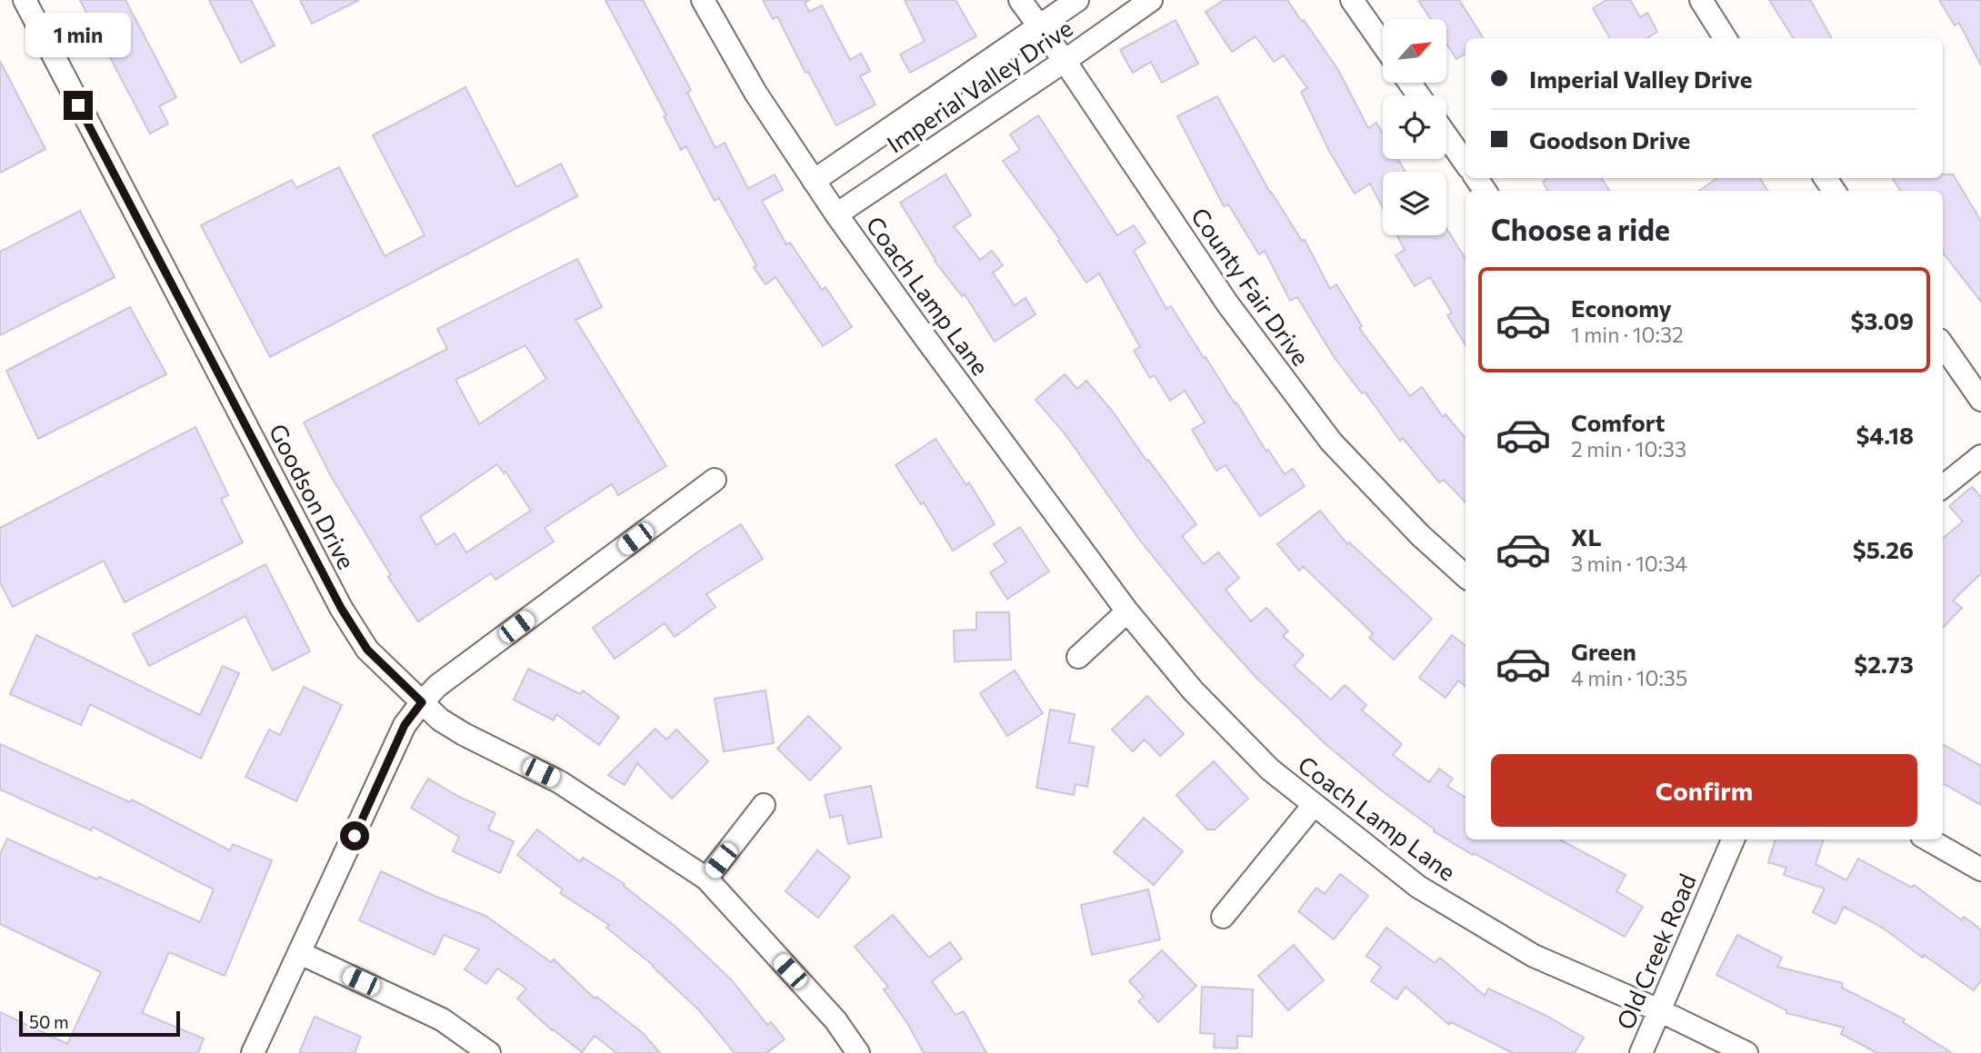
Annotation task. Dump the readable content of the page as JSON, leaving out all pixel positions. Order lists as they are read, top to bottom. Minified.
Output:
{"streets":{"street":["Imperial Valley Drive","County Fair Drive","Coach Lamp Lane","Goodson Drive","Old Creek Road"]},"crossings":[["Imperial Valley Drive","County Fair Drive"],["Imperial Valley Drive","Coach Lamp Lane"],["Coach Lamp Lane","Old Creek Road"]],"scale_bar":"50 m","north":"top right","page":{"bubble":"1 min","banner":["Imperial Valley Drive","Goodson Drive"],"heading":"Choose a ride","list":[{"name":"Economy","note":"1 min · 10:32","value":"$3.09"},{"name":"Comfort","note":"2 min · 10:33","value":"$4.18"},{"name":"XL","note":"3 min · 10:34","value":"$5.26"},{"name":"Green","note":"4 min · 10:35","value":"$2.73"}],"buttons":"Confirm","scale":"50 m"}}
